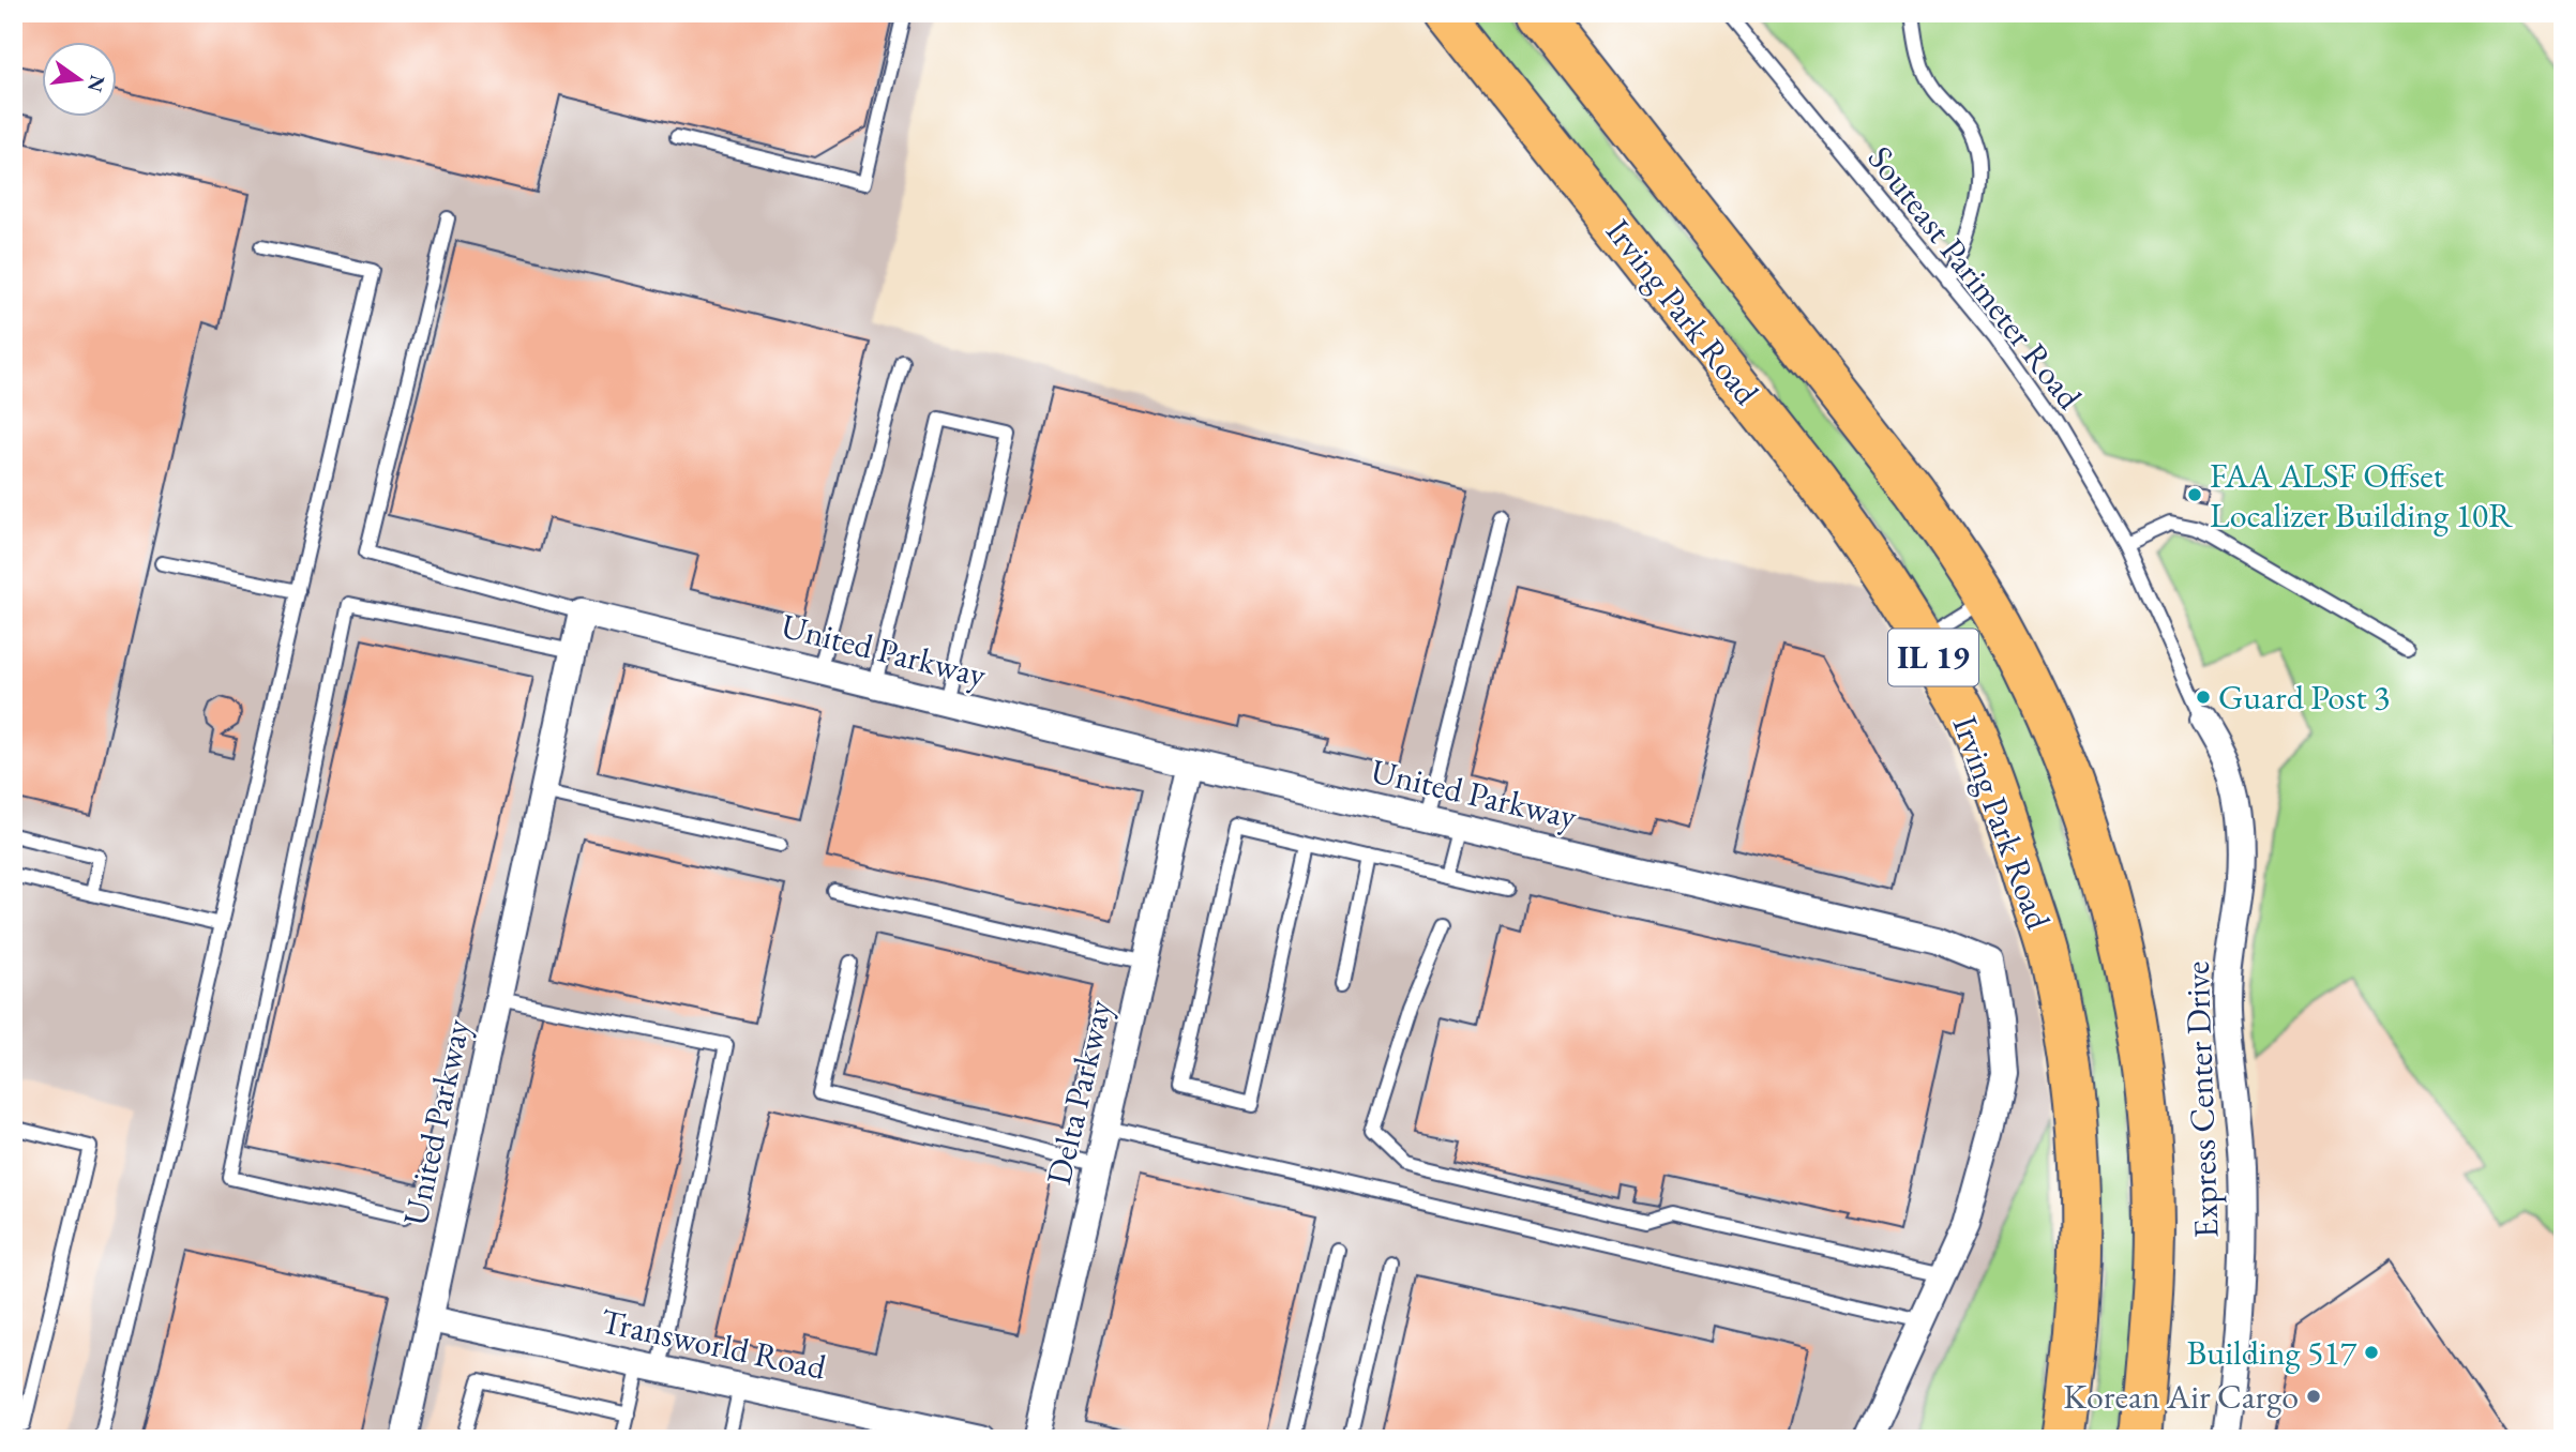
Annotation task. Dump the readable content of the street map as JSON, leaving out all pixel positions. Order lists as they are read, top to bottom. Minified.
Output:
{"streets":{"main road":["Irving Park Road","IL 19"],"street":["United Parkway","Delta Parkway","Express Center Drive","Transworld Road"],"lane":["Souteast Parimeter Road"]},"crossings":[["Souteast Parimeter Road","Express Center Drive"],["United Parkway","Delta Parkway"],["United Parkway","Transworld Road"]],"places":["FAA ALSF Offset Localizer Building 10R","Guard Post 3","Building 517","Korean Air Cargo"],"north":"right"}
